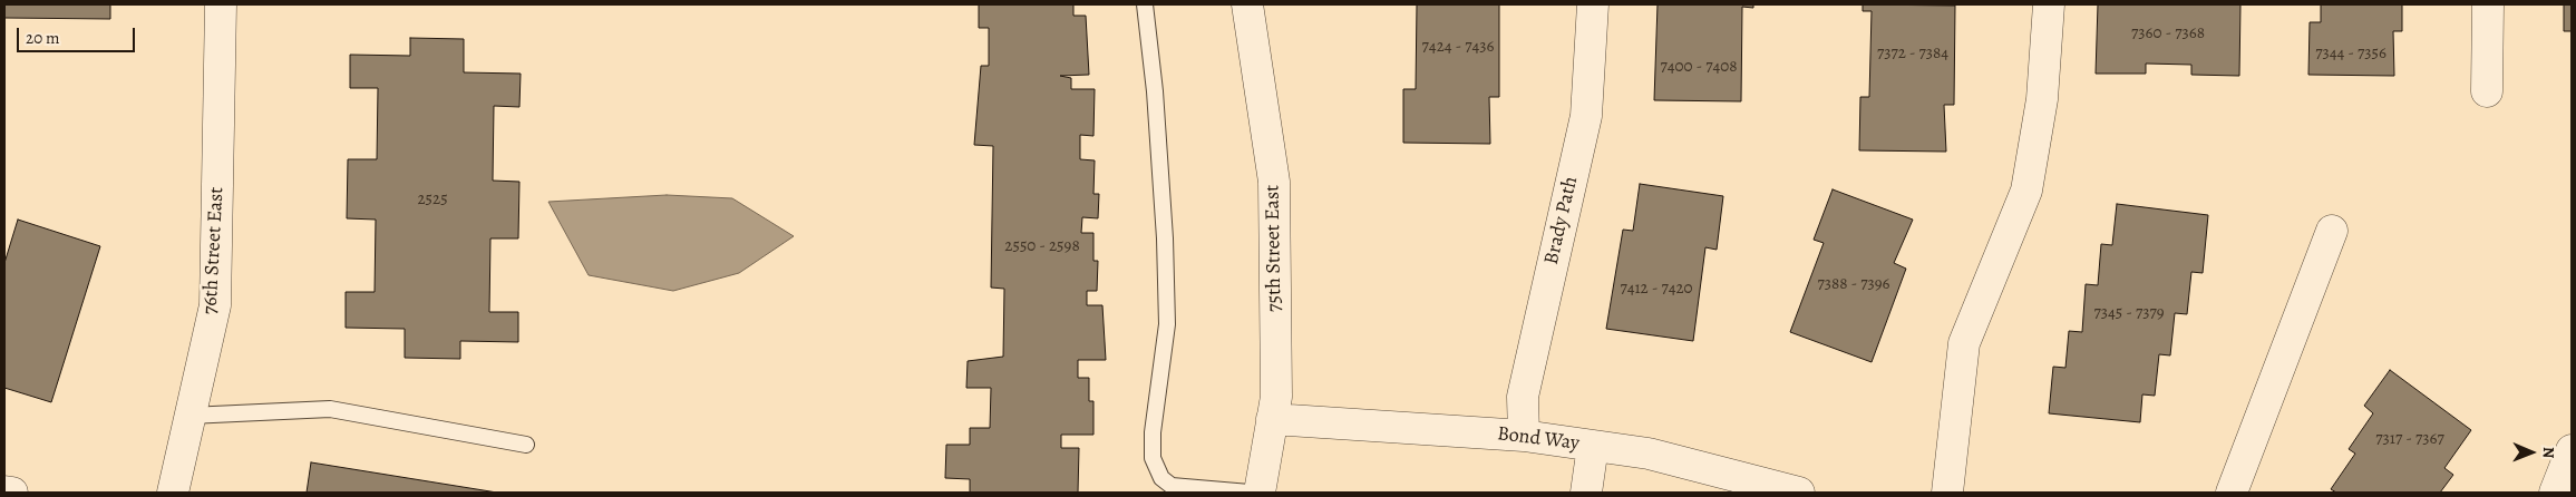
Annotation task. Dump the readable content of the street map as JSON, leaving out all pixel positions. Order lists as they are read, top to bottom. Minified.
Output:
{"streets":{"street":["Brady Path","75th Street East","76th Street East","Bond Way"]},"crossings":[["Brady Path","Bond Way"],["75th Street East","Bond Way"]],"house_numbers":["7360 - 7368","7424 - 7436","7372 - 7384","7344 - 7356","7400 - 7408","2525","2550 - 2598","7388 - 7396","7412 - 7420","7345 - 7379","7317 - 7367"],"scale_bar":"20 m","north":"right"}
